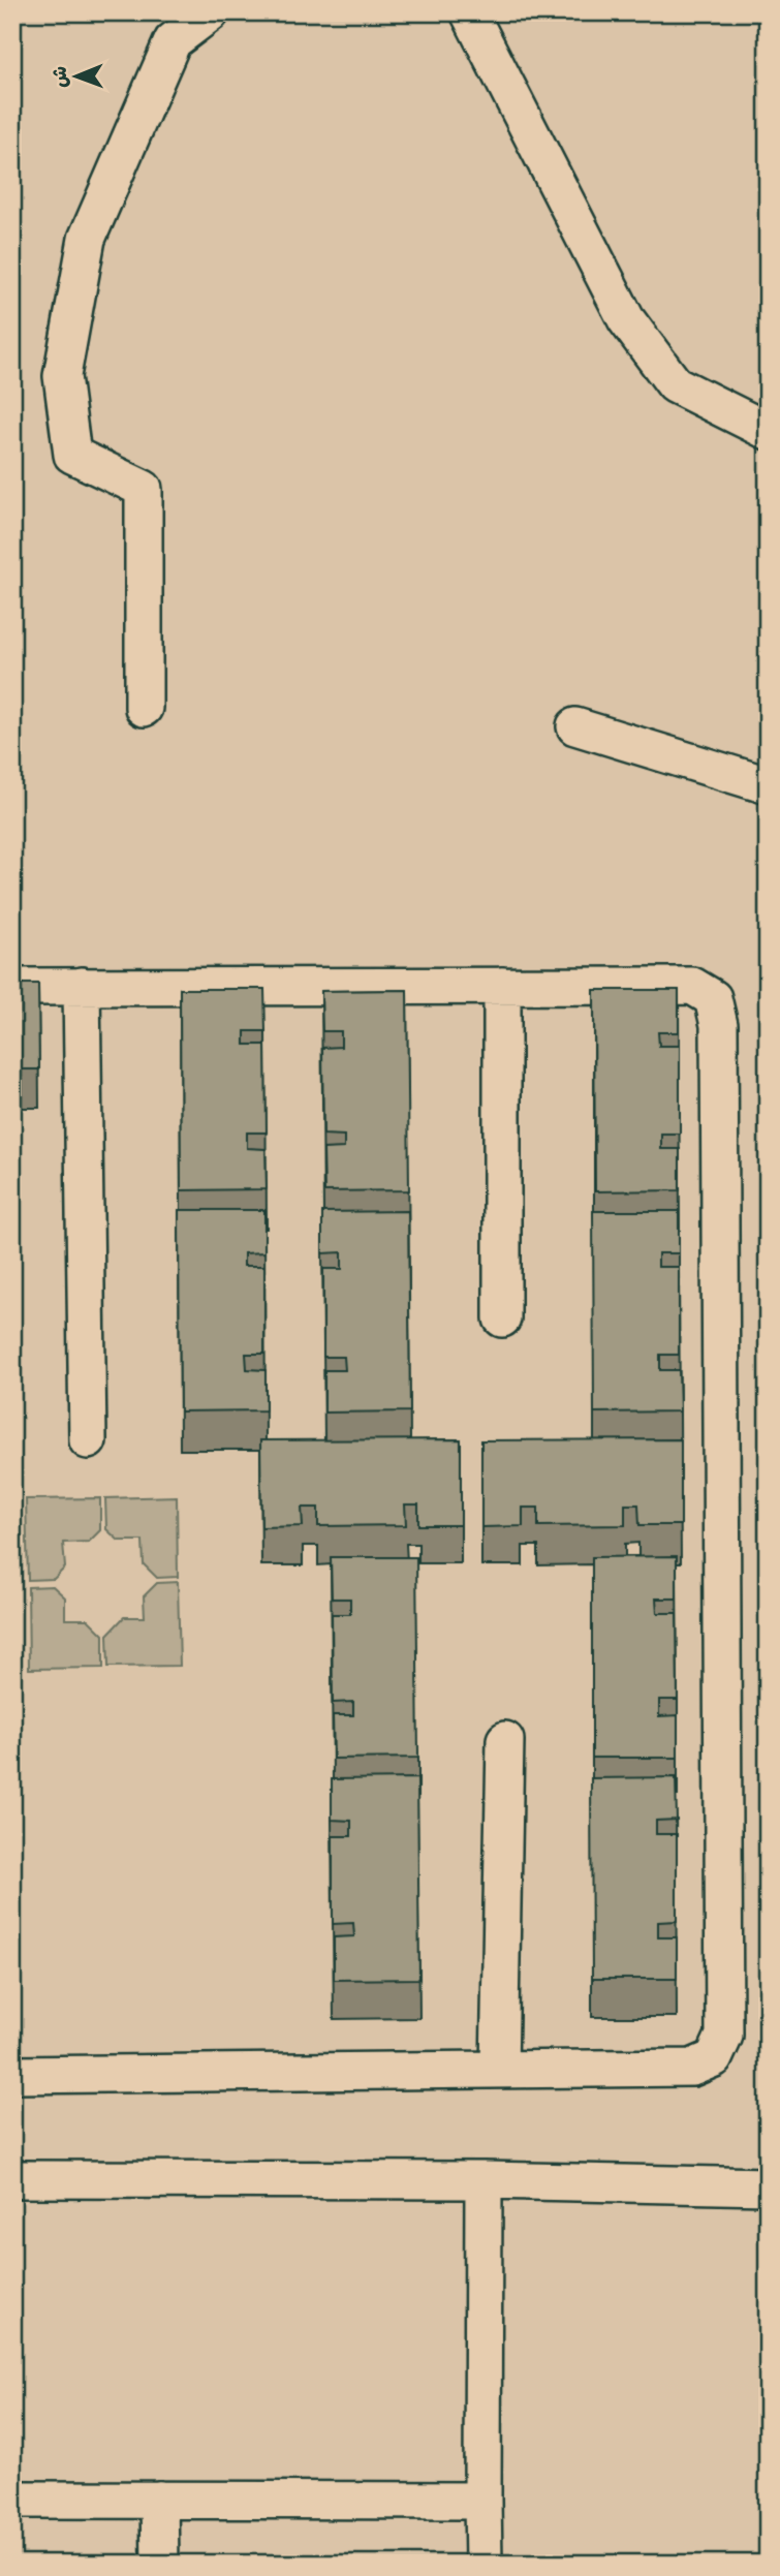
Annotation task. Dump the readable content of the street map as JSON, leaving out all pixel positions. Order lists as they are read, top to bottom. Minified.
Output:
{"north":"left"}
